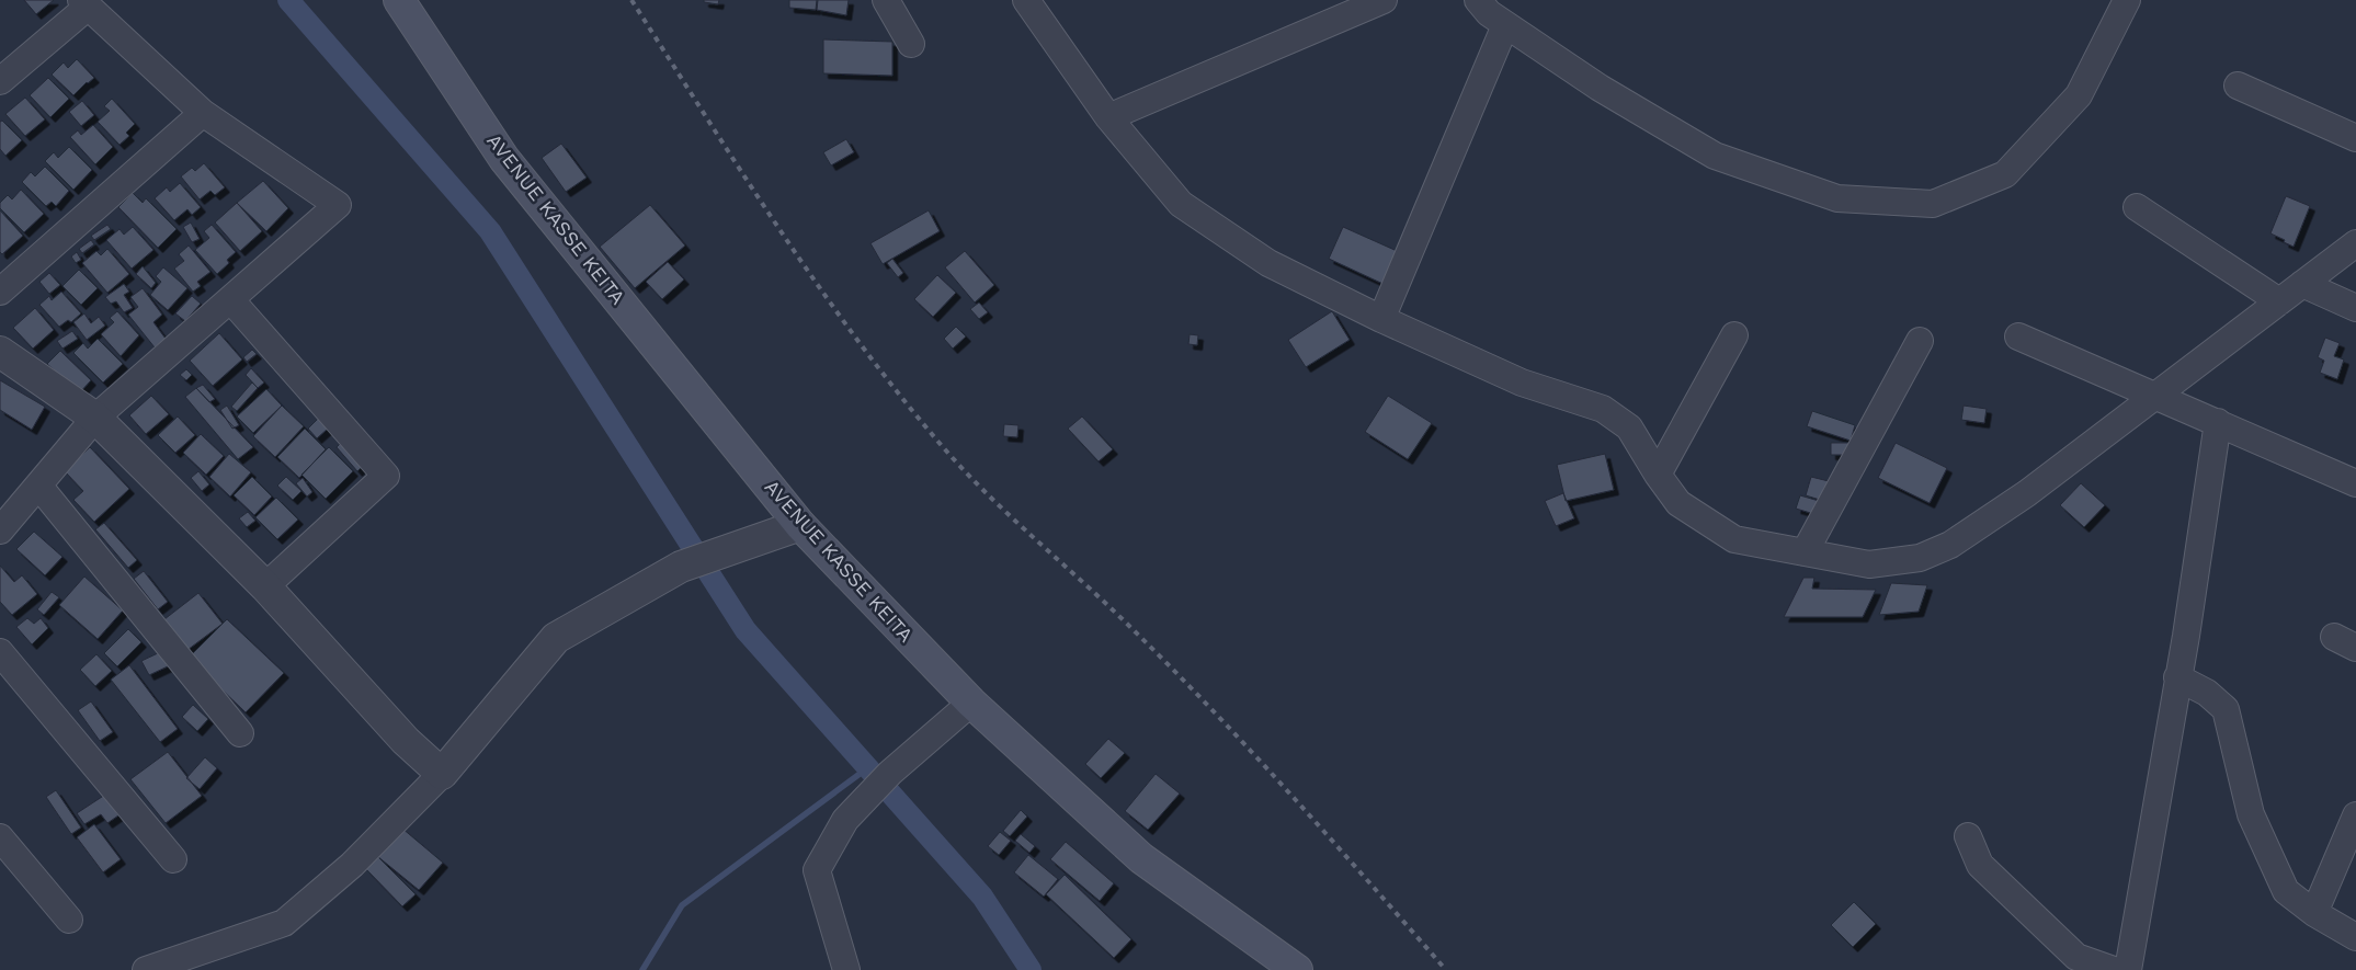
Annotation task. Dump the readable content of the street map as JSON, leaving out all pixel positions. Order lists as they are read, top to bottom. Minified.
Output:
{"streets":{"main road":["AVENUE KASSE KEITA"]}}
